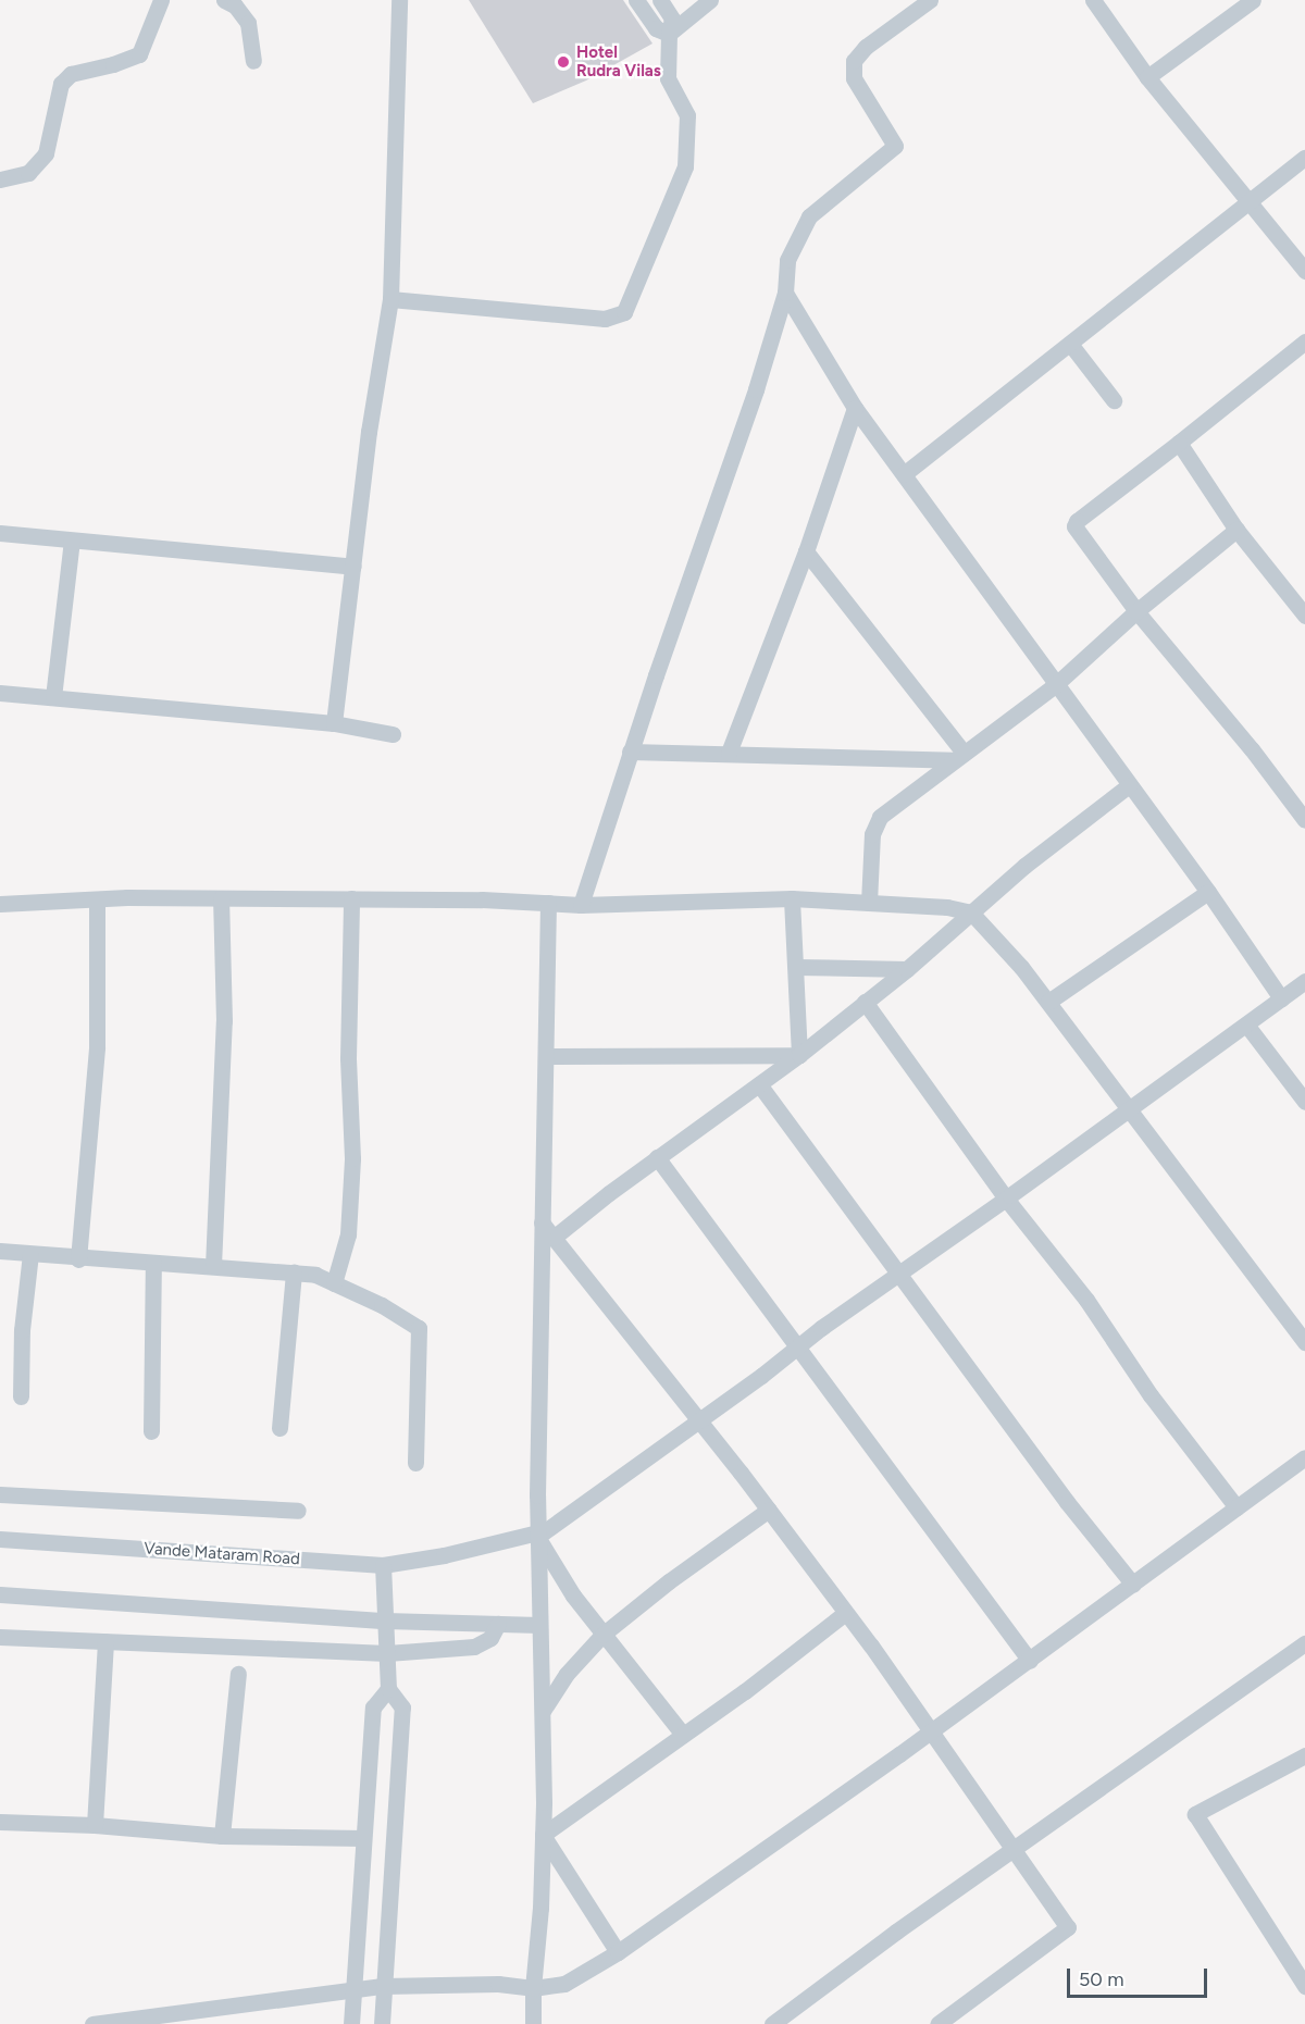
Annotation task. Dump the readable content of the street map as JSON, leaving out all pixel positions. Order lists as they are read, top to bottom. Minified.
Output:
{"streets":{"street":["Vande Mataram Road"]},"places":["Hotel Rudra Vilas"],"scale_bar":"50 m"}
